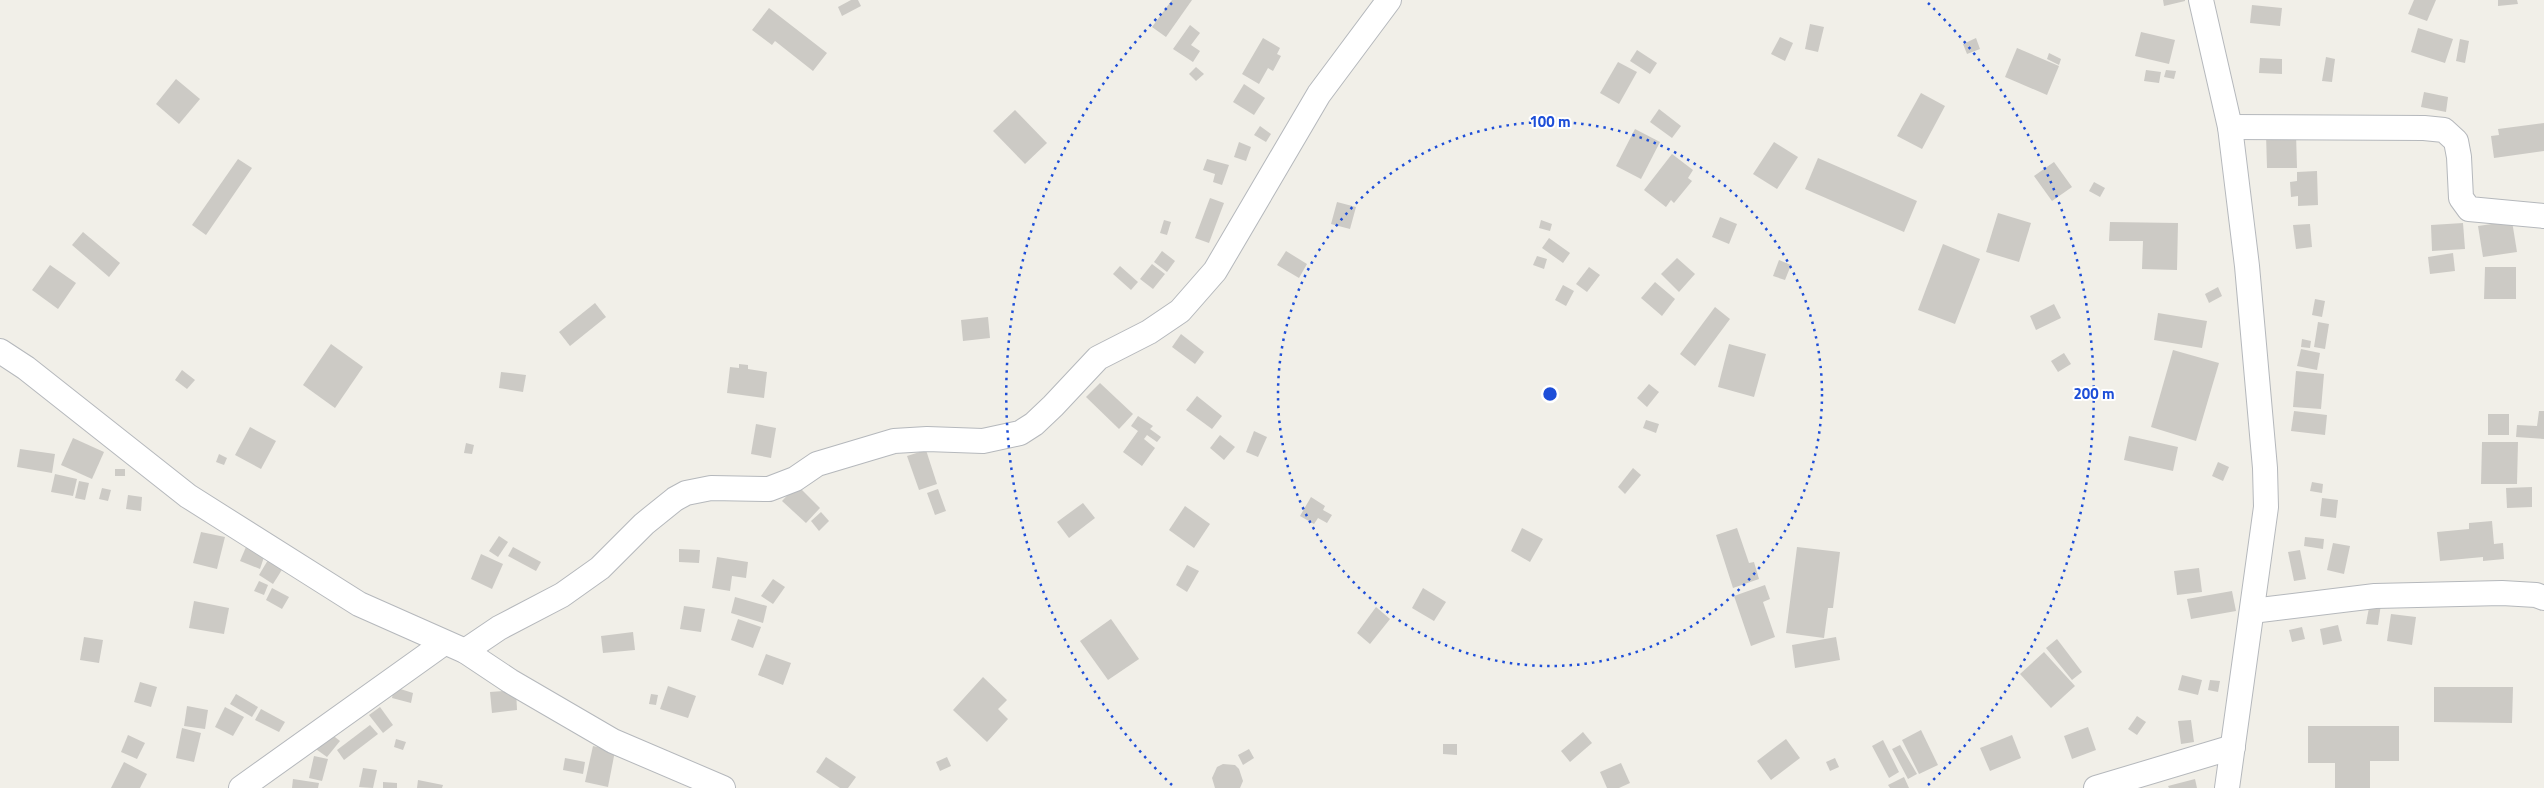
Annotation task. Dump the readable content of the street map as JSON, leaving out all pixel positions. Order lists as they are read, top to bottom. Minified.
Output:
{"rings":["100 m","200 m"]}
